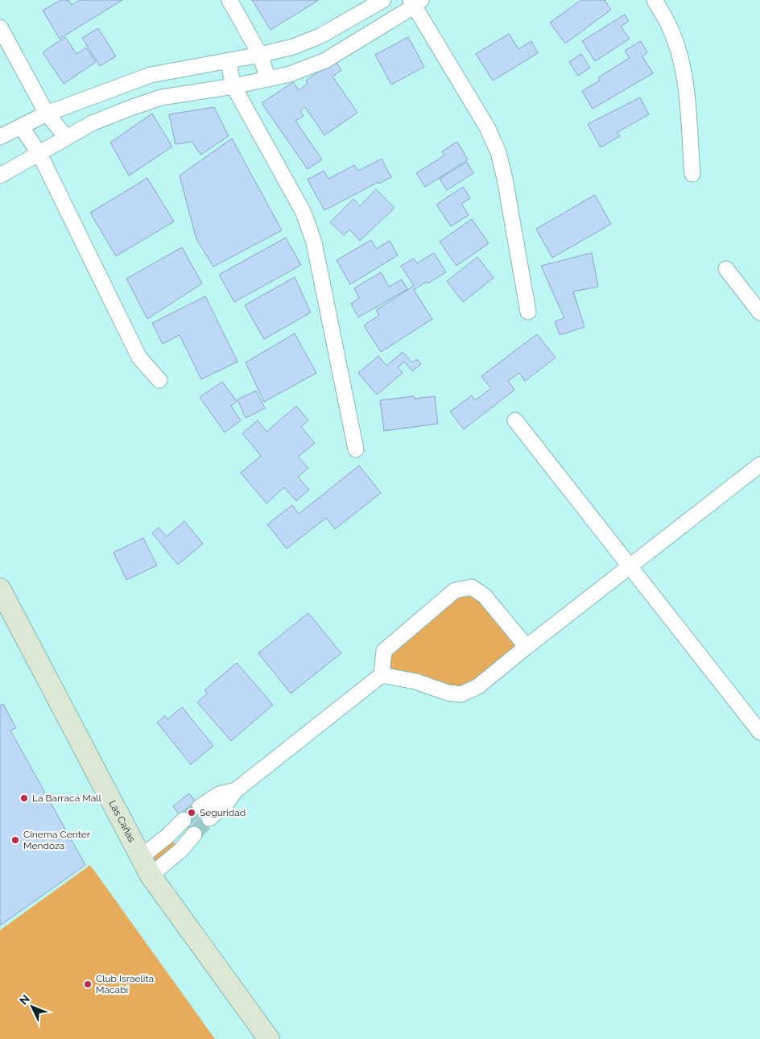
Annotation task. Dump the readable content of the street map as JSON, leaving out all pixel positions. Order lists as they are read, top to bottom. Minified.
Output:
{"streets":{"main road":["Las Cañas"]},"places":["La Barraca Mall","Seguridad","Cinema Center Mendoza","Club Israelita Macabí"],"north":"top left"}
